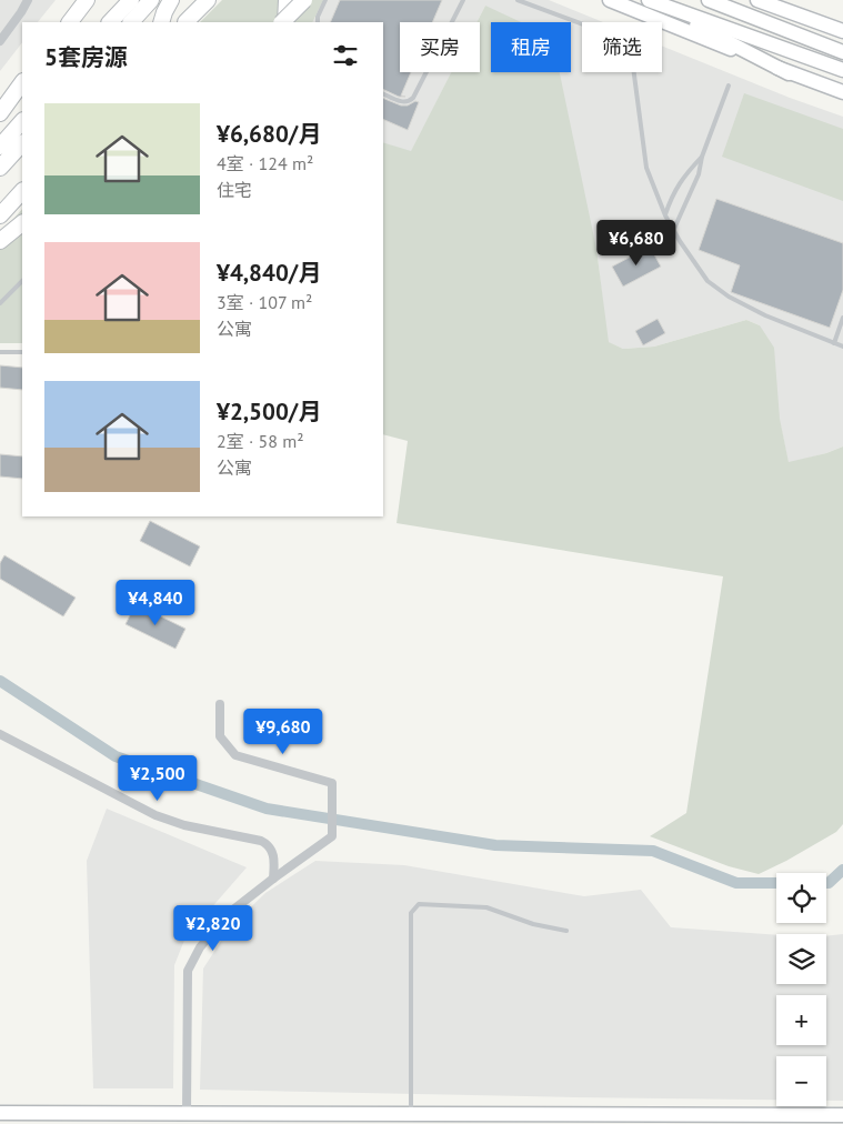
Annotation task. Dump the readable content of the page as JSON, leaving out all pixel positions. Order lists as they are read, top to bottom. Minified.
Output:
{"page":{"chip":["买房","租房","筛选"],"heading":"5套房源","list":[{"name":"¥6,680/月","note":"4室 · 124 m² · 住宅"},{"name":"¥4,840/月","note":"3室 · 107 m² · 公寓"},{"name":"¥2,500/月","note":"2室 · 58 m² · 公寓"}],"price":["¥6,680","¥4,840","¥9,680","¥2,500","¥2,820"],"map_buttons":["+","−"]}}
